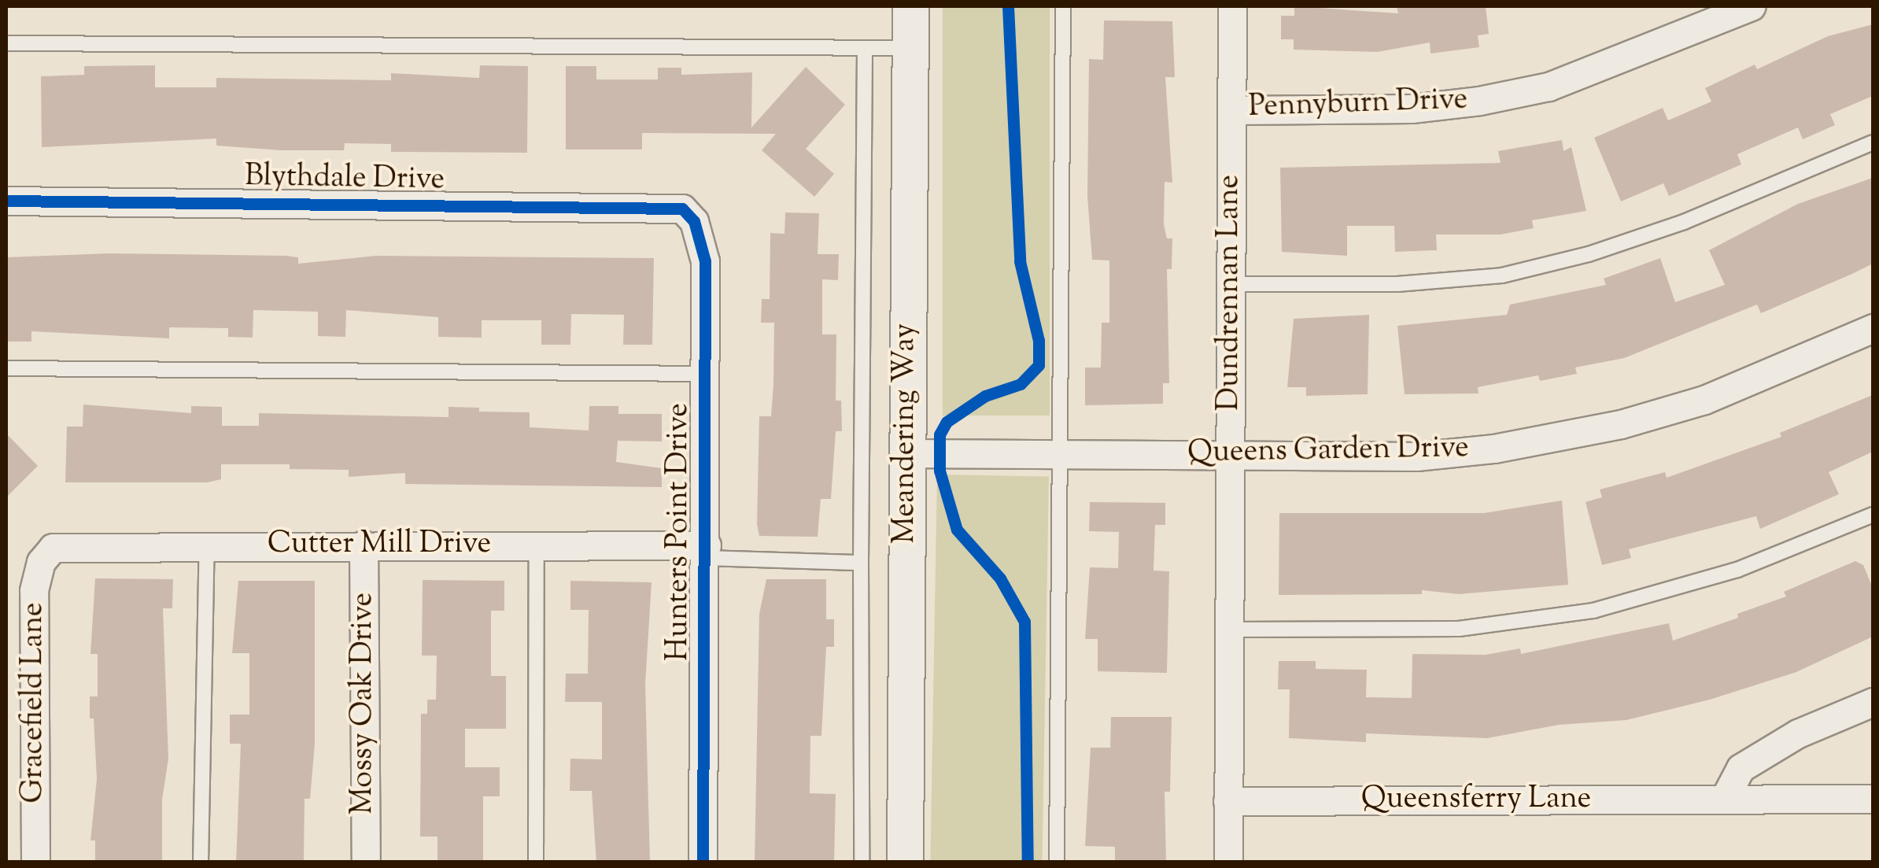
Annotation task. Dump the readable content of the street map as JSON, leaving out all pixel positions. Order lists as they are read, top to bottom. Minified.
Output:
{"streets":{"street":["Pennyburn Drive","Blythdale Drive","Dundrennan Lane","Meandering Way","Queens Garden Drive","Hunters Point Drive","Cutter Mill Drive","Gracefield Lane","Mossy Oak Drive","Queensferry Lane"]},"crossings":[["Pennyburn Drive","Dundrennan Lane"],["Blythdale Drive","Hunters Point Drive"],["Dundrennan Lane","Queens Garden Drive"],["Dundrennan Lane","Queensferry Lane"],["Meandering Way","Queens Garden Drive"],["Hunters Point Drive","Cutter Mill Drive"],["Cutter Mill Drive","Gracefield Lane"],["Cutter Mill Drive","Mossy Oak Drive"]]}
